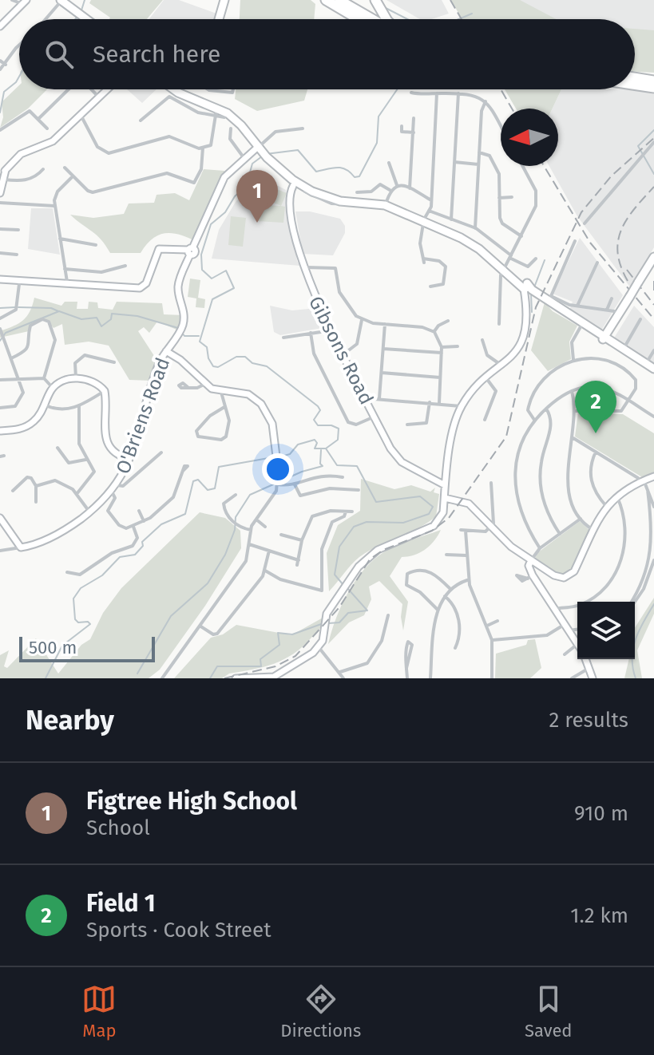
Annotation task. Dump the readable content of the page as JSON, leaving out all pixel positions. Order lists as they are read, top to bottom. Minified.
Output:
{"streets":{"street":["Gibsons Road","O'Briens Road"]},"scale_bar":"500 m","north":"left","page":{"search":"Search here","pins":["1","2"],"scale":"500 m","heading":["Nearby","2 results"],"list":[{"mark":"1","name":"Figtree High School","note":"School","value":"910 m"},{"mark":"2","name":"Field 1","note":"Sports · Cook Street","value":"1.2 km"}],"nav":["Map","Directions","Saved"]}}
